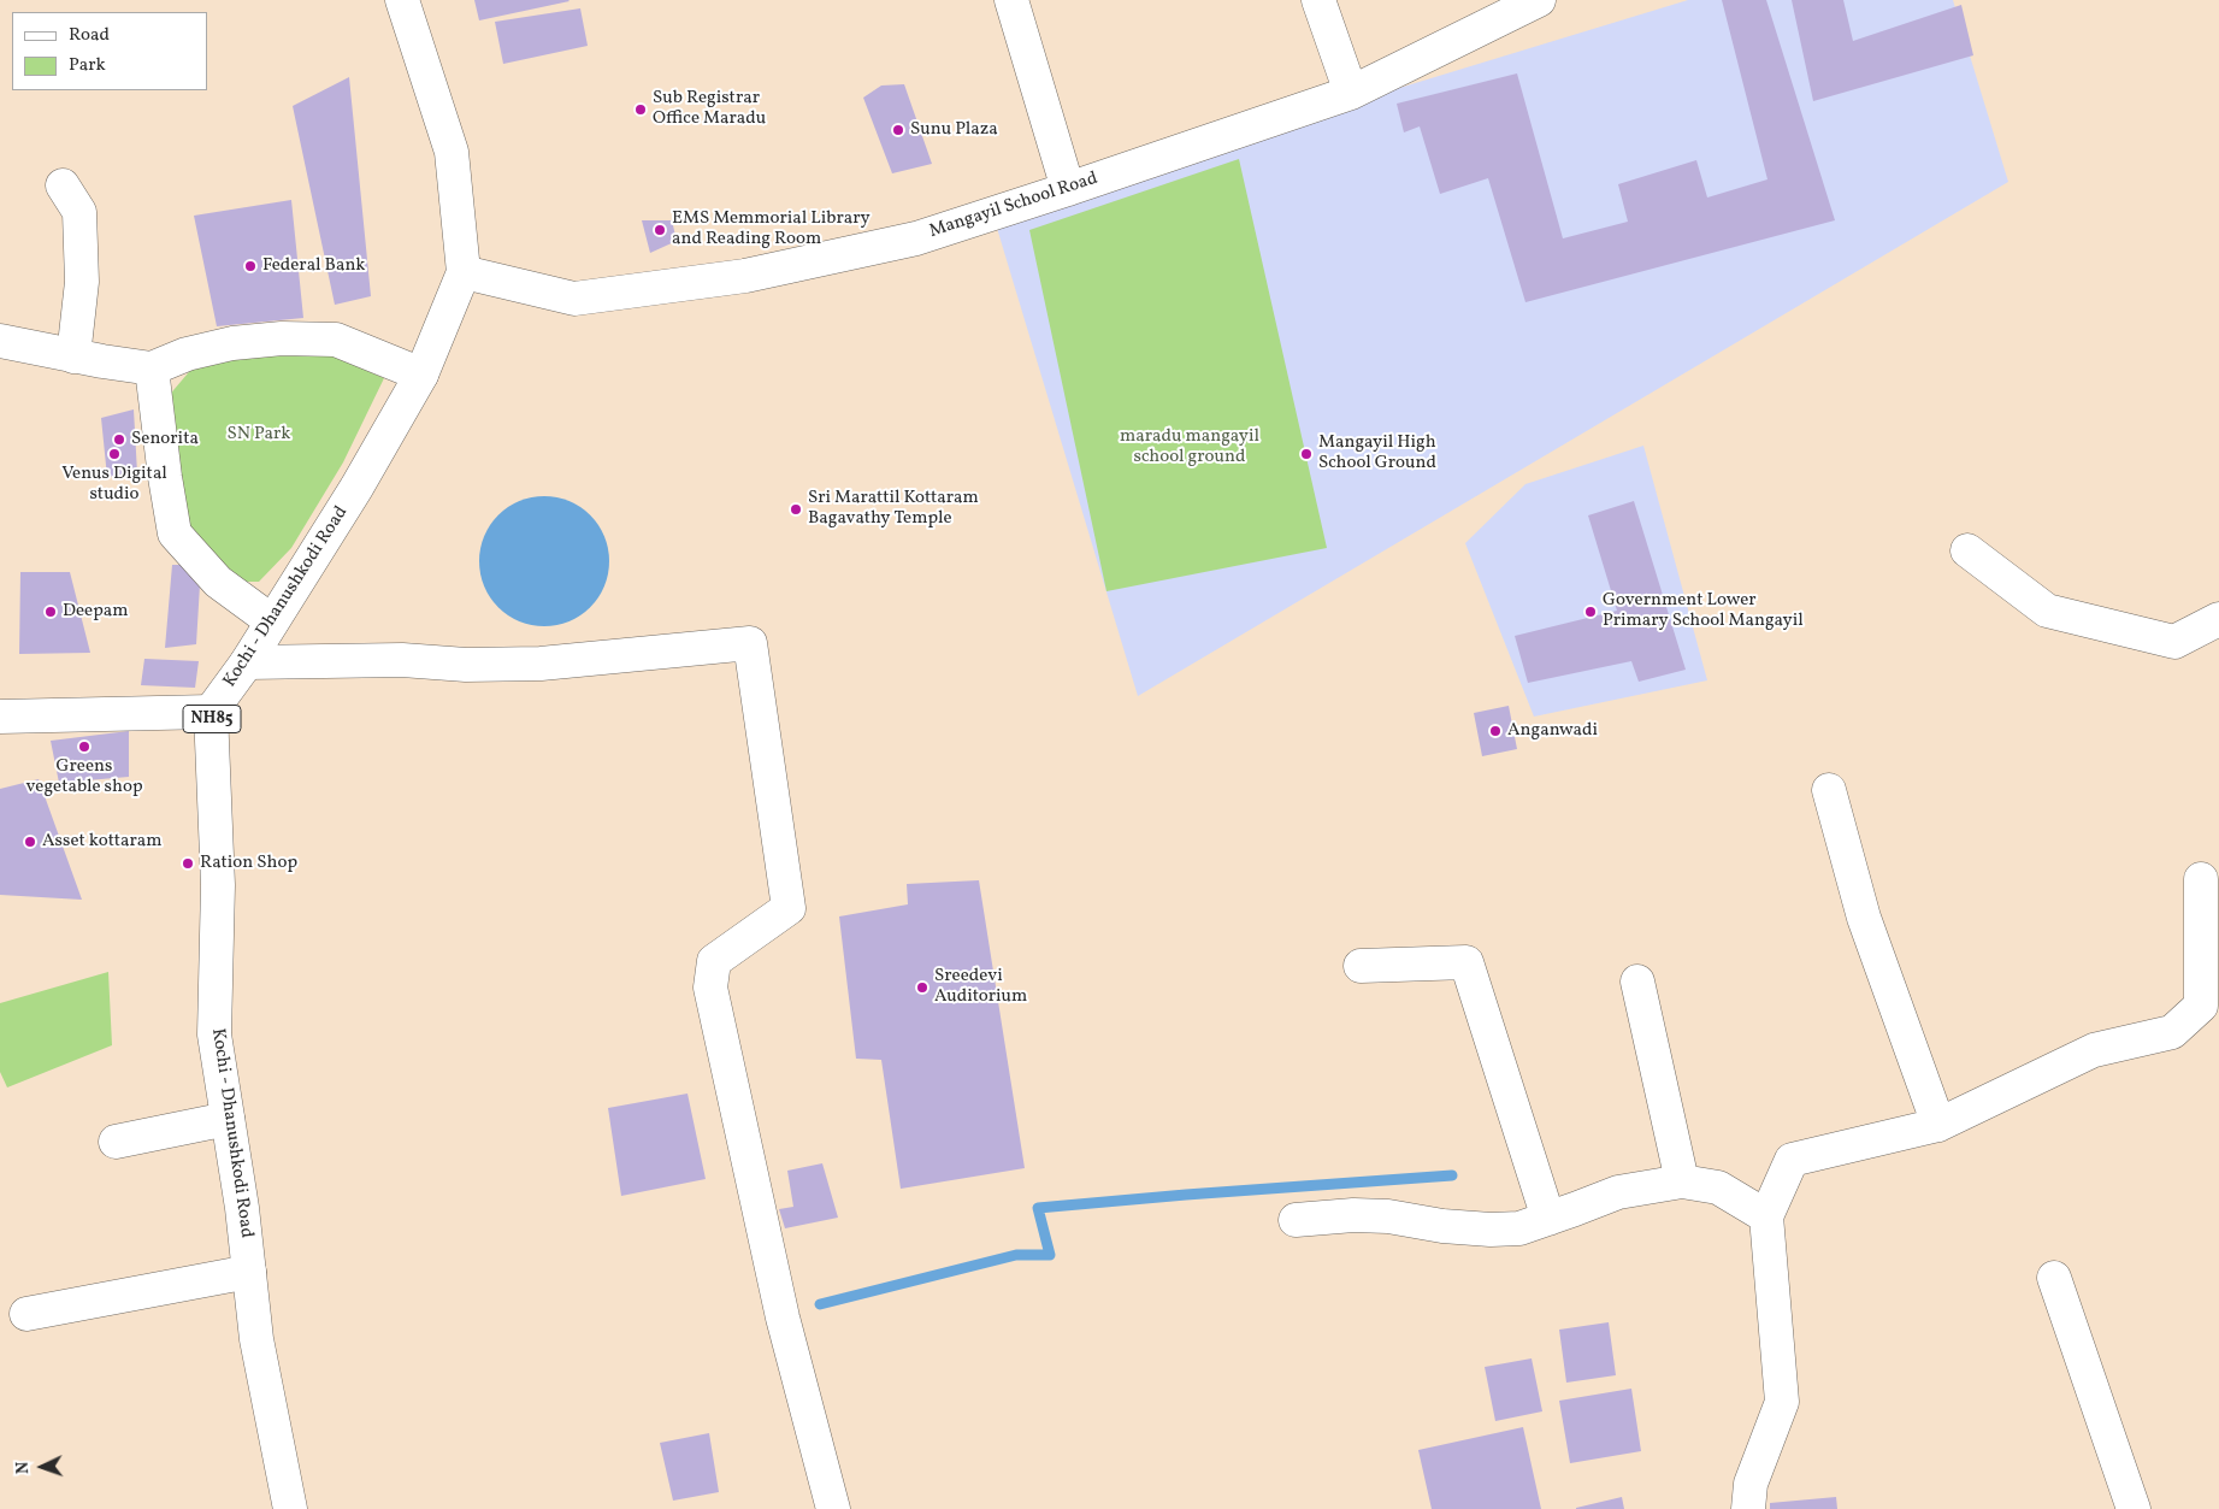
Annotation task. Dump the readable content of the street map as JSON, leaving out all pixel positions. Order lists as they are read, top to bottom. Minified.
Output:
{"streets":{"main road":["Mangayil School Road","Kochi - Dhanushkodi Road","NH85"]},"crossings":[["Mangayil School Road","Kochi - Dhanushkodi Road"]],"parks":["SN Park","maradu mangayil school ground"],"places":["Sub Registrar Office Maradu","Sunu Plaza","EMS Memmorial Library and Reading Room","Federal Bank","Senorita","Venus Digital studio","Mangayil High School Ground","Sri Marattil Kottaram Bagavathy Temple","Deepam","Government Lower Primary School Mangayil","Anganwadi","Greens vegetable shop","Asset kottaram","Ration Shop","Sreedevi Auditorium"],"legend":["Road","Park"],"north":"left"}
